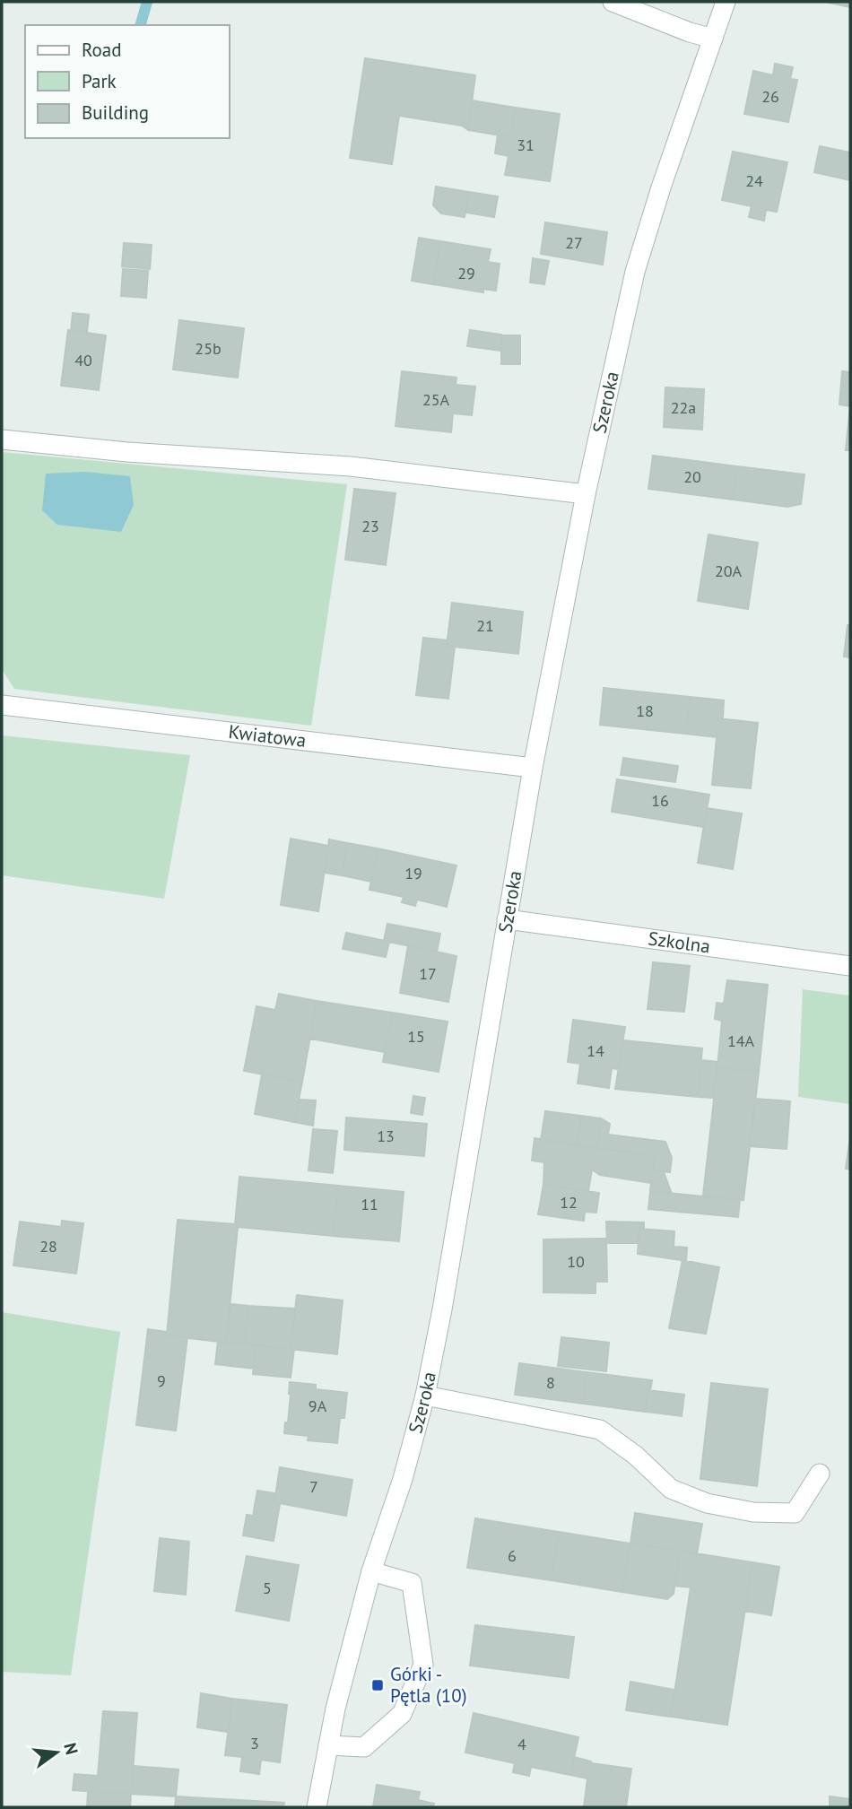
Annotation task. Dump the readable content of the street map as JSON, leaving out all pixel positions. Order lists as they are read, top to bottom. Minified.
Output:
{"streets":{"street":["Szeroka","Kwiatowa","Szkolna"]},"crossings":[["Szeroka","Kwiatowa"],["Szeroka","Szkolna"]],"places":{"transit":["Górki - Pętla (10)"]},"house_numbers":["26","31","24","27","29","25b","40","25A","22a","20","23","20A","21","18","16","19","17","15","14A","14","13","12","11","28","10","9","8","9A","7","6","5","3","4"],"legend":["Road","Park","Building"],"north":"right"}
